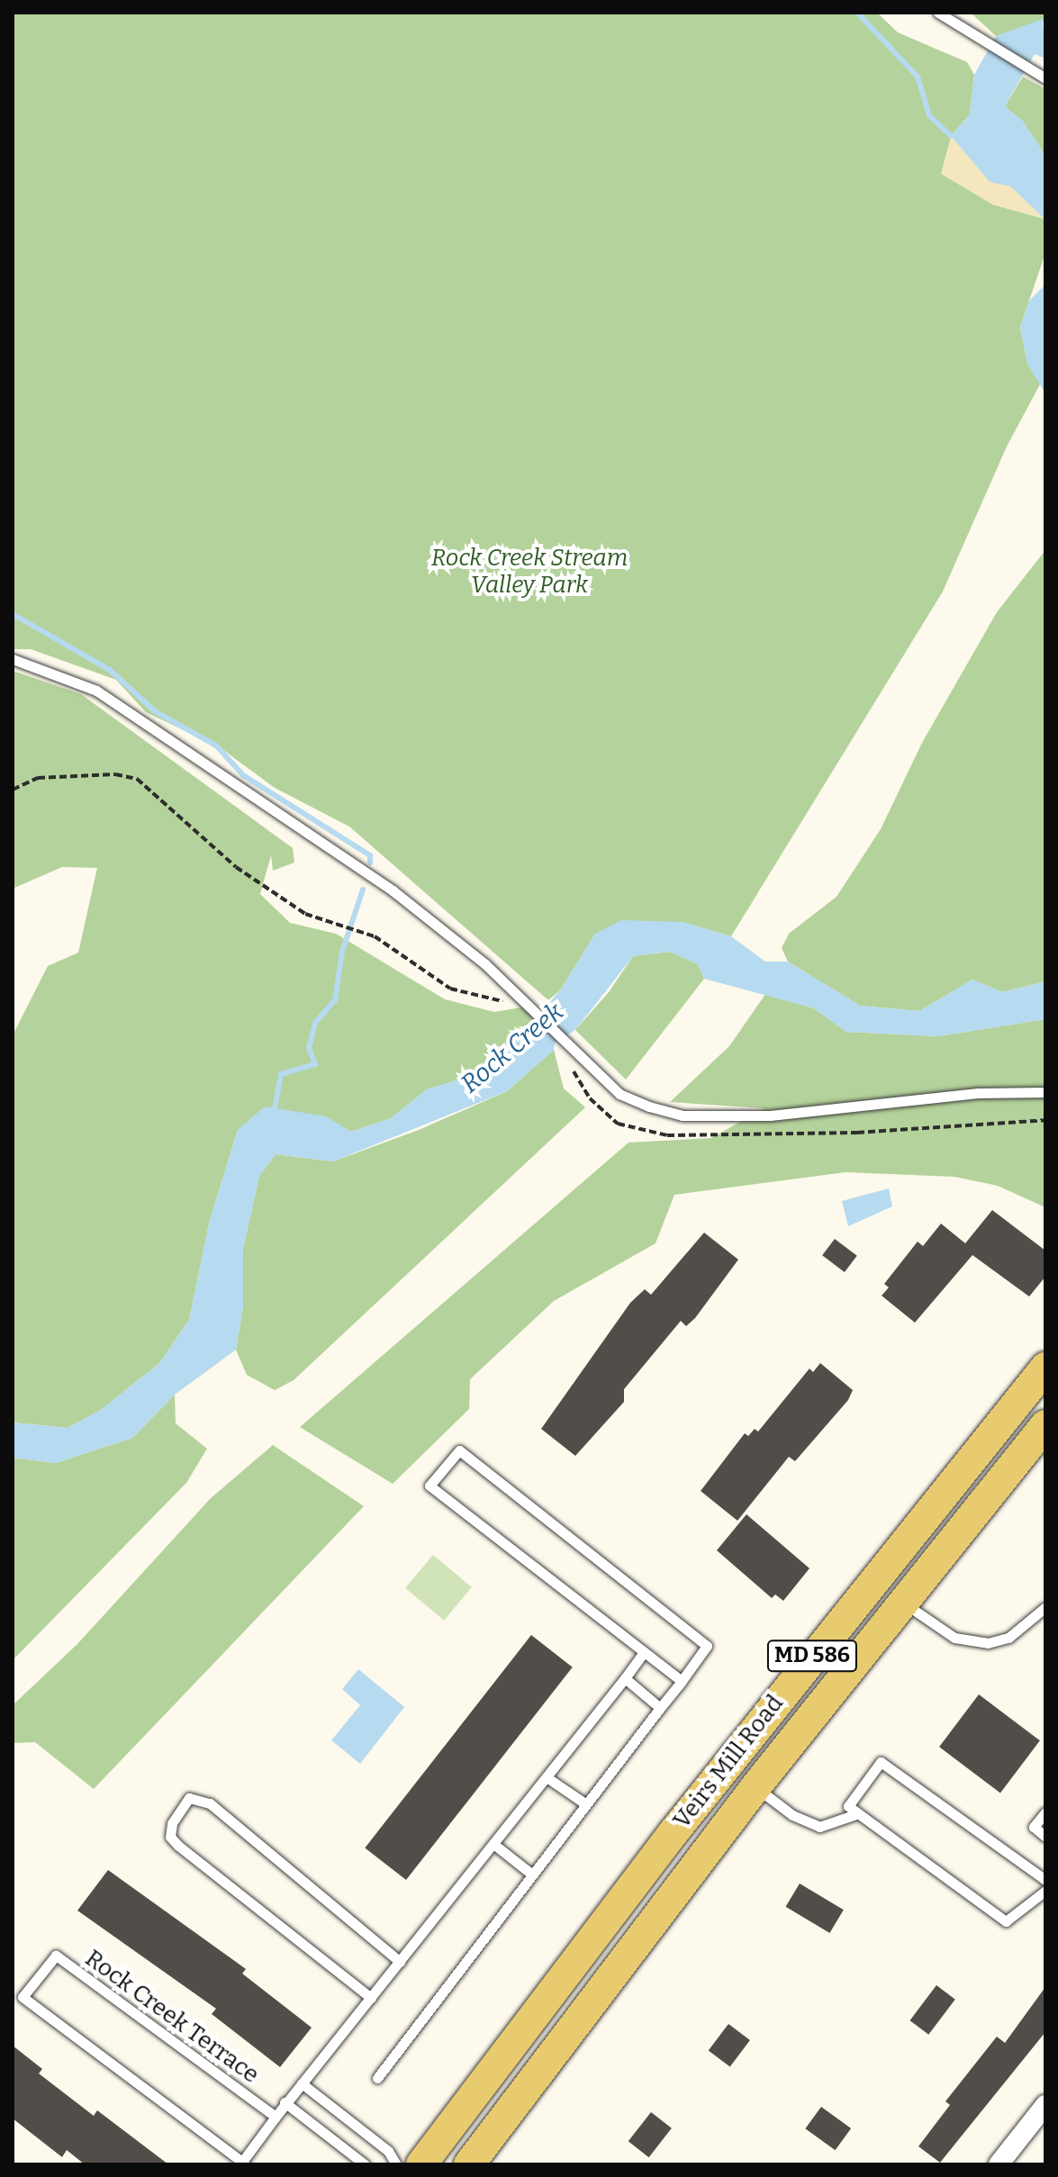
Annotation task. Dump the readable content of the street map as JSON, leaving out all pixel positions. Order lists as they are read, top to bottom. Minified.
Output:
{"streets":{"main road":["MD 586","Veirs Mill Road"],"lane":["Rock Creek Terrace"]},"water":["Rock Creek"],"parks":["Rock Creek Stream Valley Park"]}
